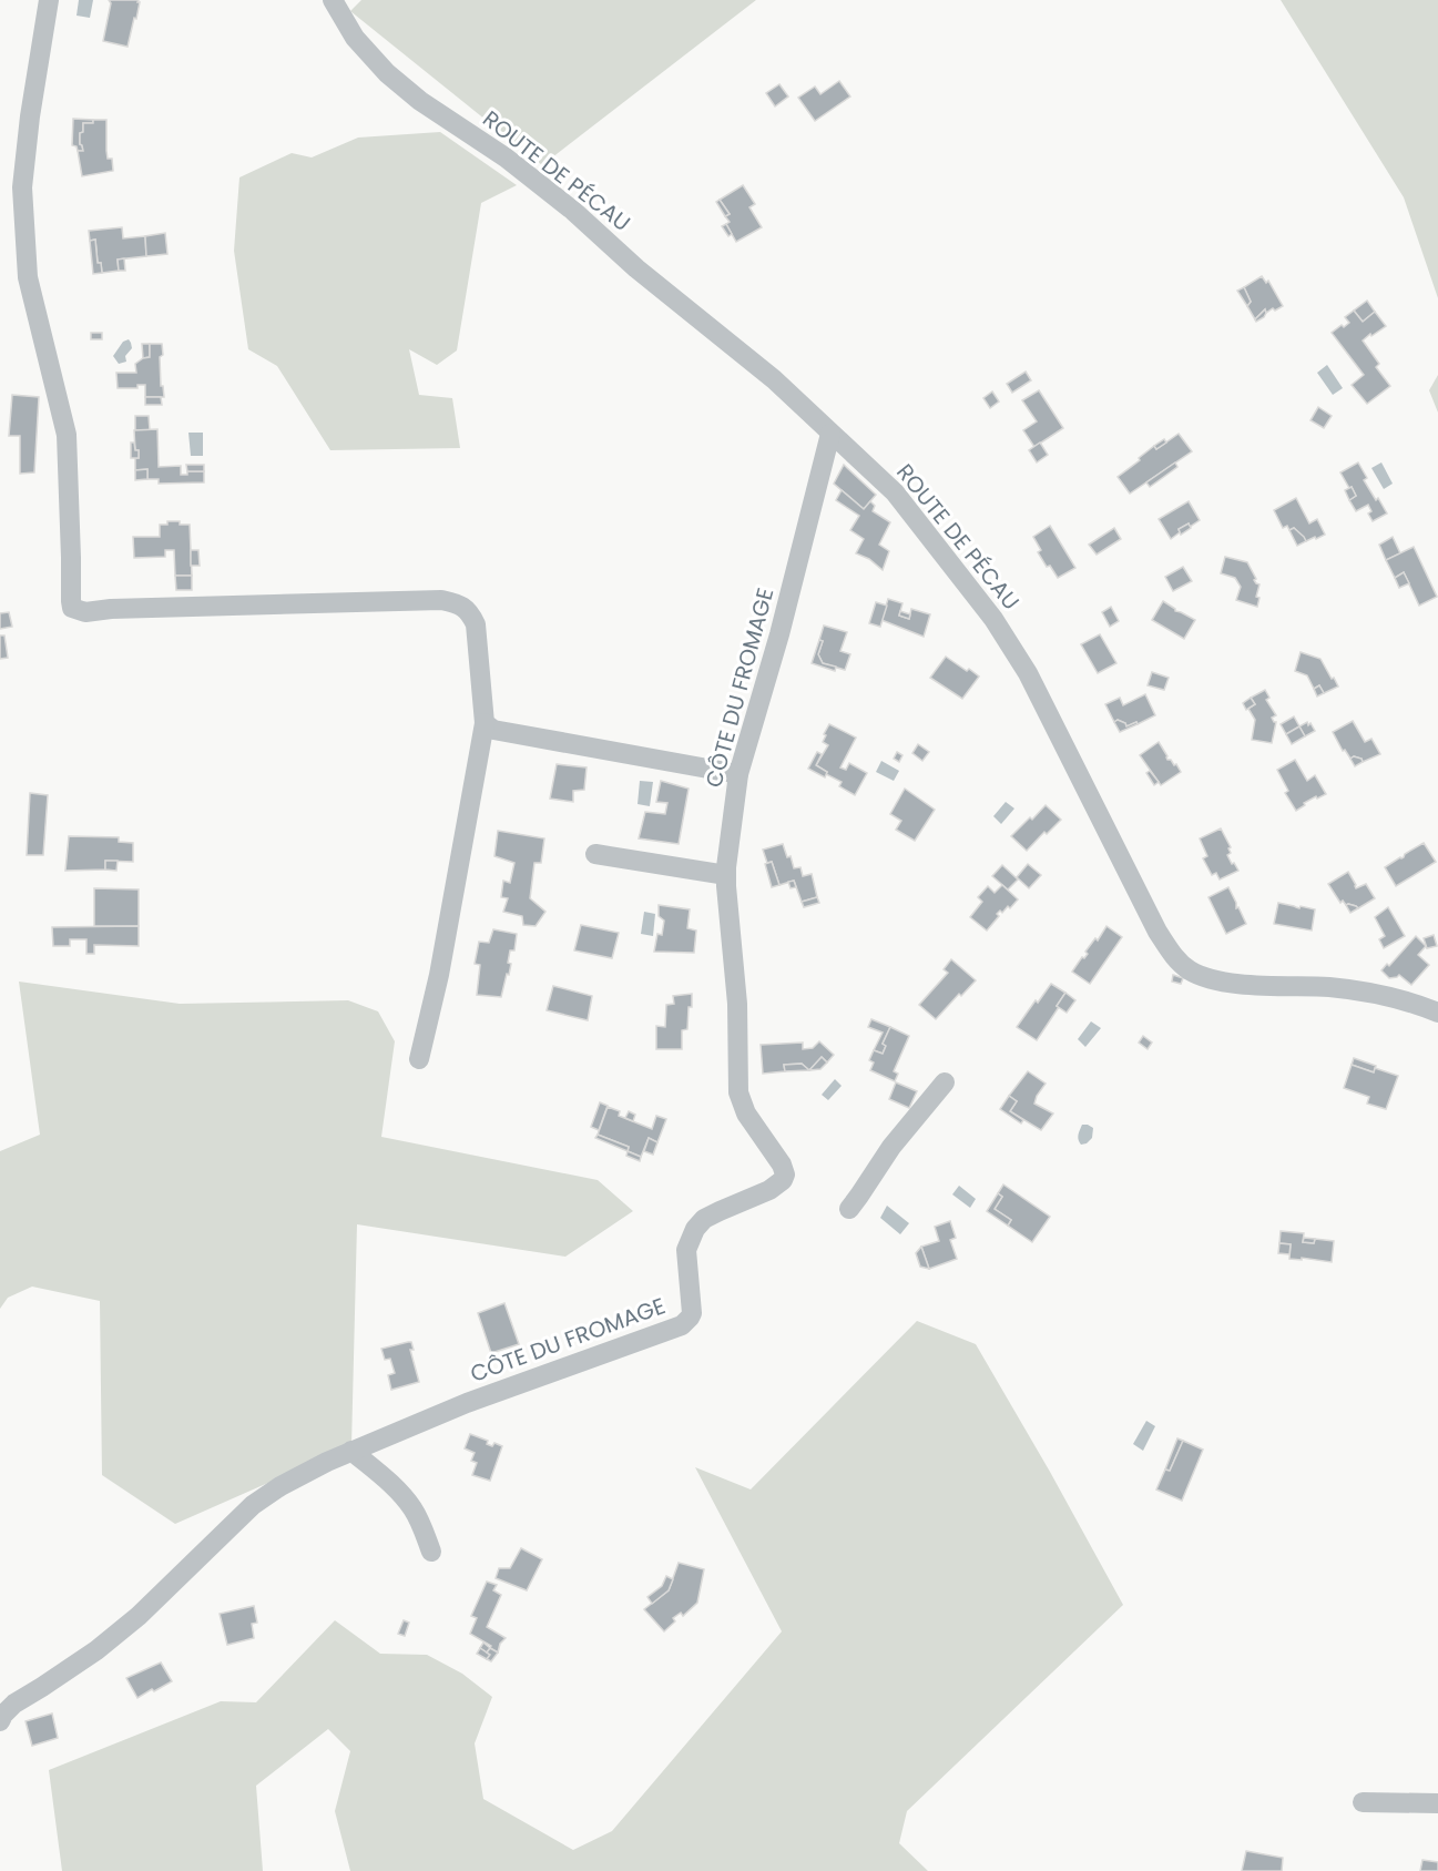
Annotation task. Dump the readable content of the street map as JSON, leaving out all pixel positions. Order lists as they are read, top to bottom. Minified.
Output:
{"streets":{"street":["ROUTE DE PÉCAU","CÔTE DU FROMAGE"]},"crossings":[["ROUTE DE PÉCAU","CÔTE DU FROMAGE"]]}
